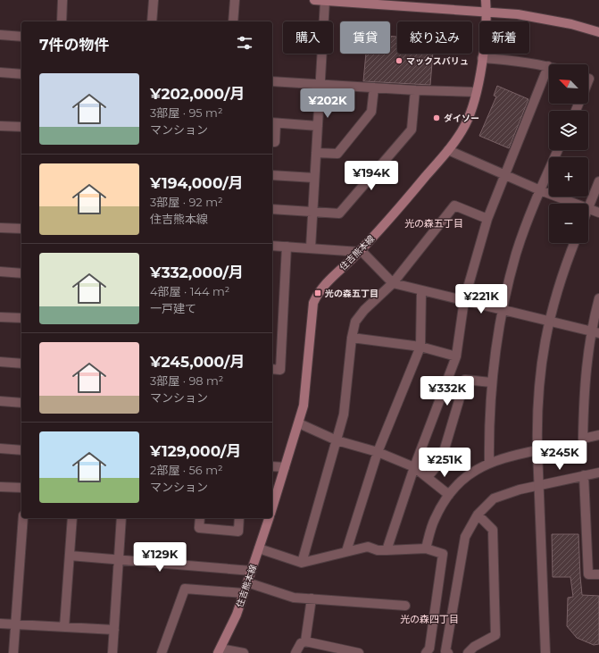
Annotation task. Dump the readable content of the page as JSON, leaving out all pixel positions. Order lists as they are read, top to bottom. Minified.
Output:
{"streets":{"main road":["住吉熊本線"]},"districts":["光の森五丁目","光の森四丁目"],"places":{"other":["マックスバリュ","ダイソー"],"transit":["光の森五丁目"]},"north":"top left","page":{"chip":["購入","賃貸","絞り込み","新着"],"heading":"7件の物件","map_buttons":["+","−"],"list":[{"name":"¥202,000/月","note":"3部屋 · 95 m² · マンション"},{"name":"¥194,000/月","note":"3部屋 · 92 m² · 住吉熊本線"},{"name":"¥332,000/月","note":"4部屋 · 144 m² · 一戸建て"},{"name":"¥245,000/月","note":"3部屋 · 98 m² · マンション"},{"name":"¥129,000/月","note":"2部屋 · 56 m² · マンション"}],"price":["¥202K","¥194K","¥221K","¥332K","¥245K","¥251K","¥129K"]}}
